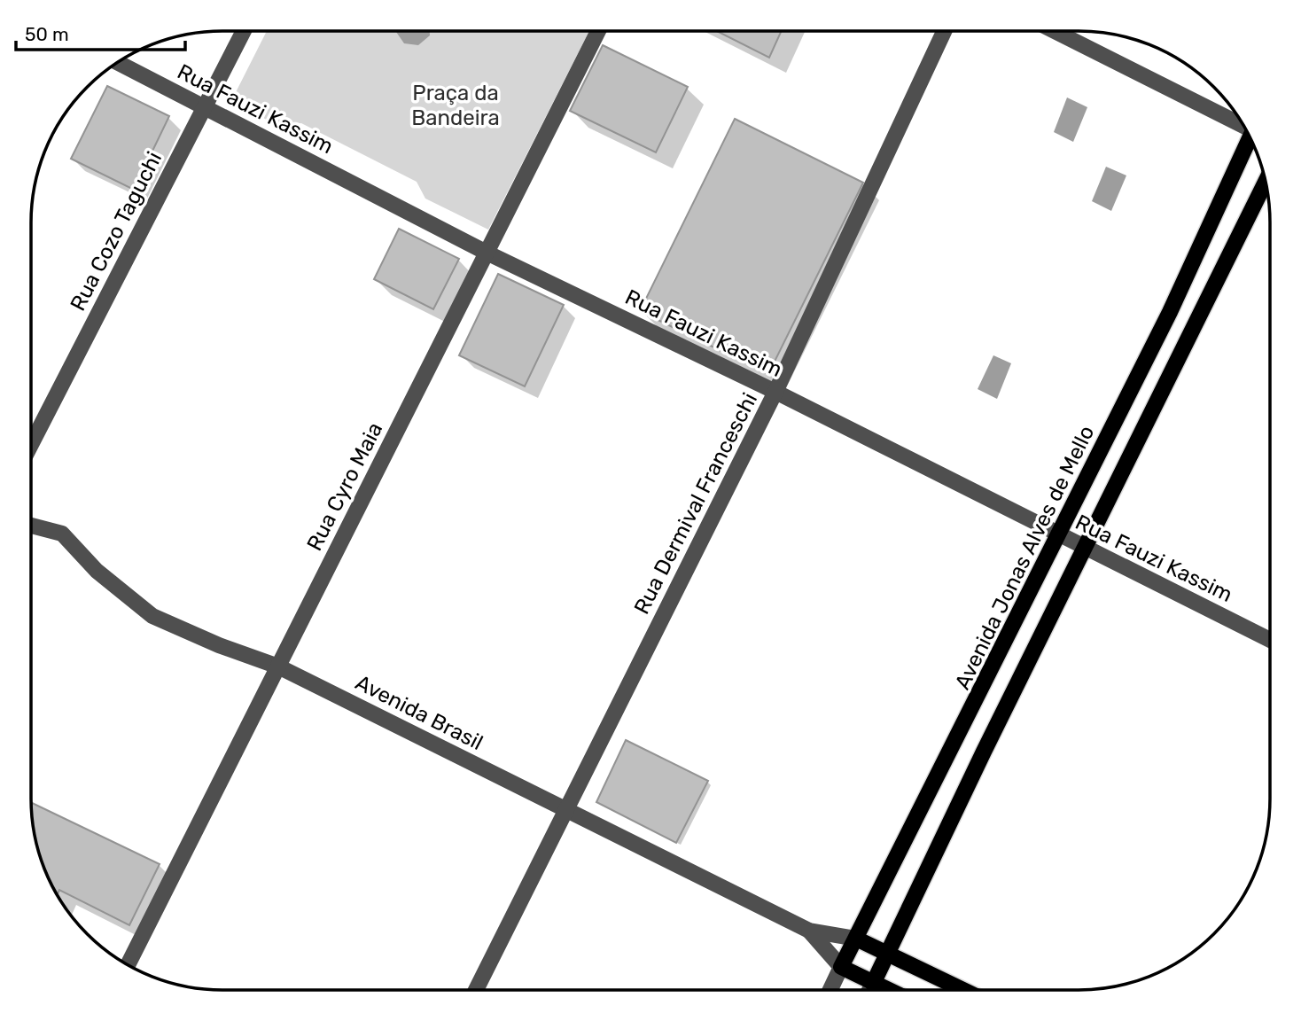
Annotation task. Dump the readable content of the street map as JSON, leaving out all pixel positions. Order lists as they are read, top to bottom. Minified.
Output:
{"streets":{"main road":["Avenida Jonas Alves de Mello","Avenida Brasil"],"street":["Rua Fauzi Kassim","Rua Cozo Taguchi","Rua Cyro Maia","Rua Dermival Franceschi"]},"crossings":[["Rua Fauzi Kassim","Rua Cozo Taguchi"],["Rua Fauzi Kassim","Rua Cyro Maia"],["Rua Fauzi Kassim","Rua Dermival Franceschi"],["Rua Fauzi Kassim","Avenida Jonas Alves de Mello"],["Rua Cyro Maia","Avenida Brasil"],["Rua Dermival Franceschi","Avenida Brasil"],["Avenida Jonas Alves de Mello","Avenida Brasil"]],"parks":["Praça da Bandeira"],"scale_bar":"50 m"}
